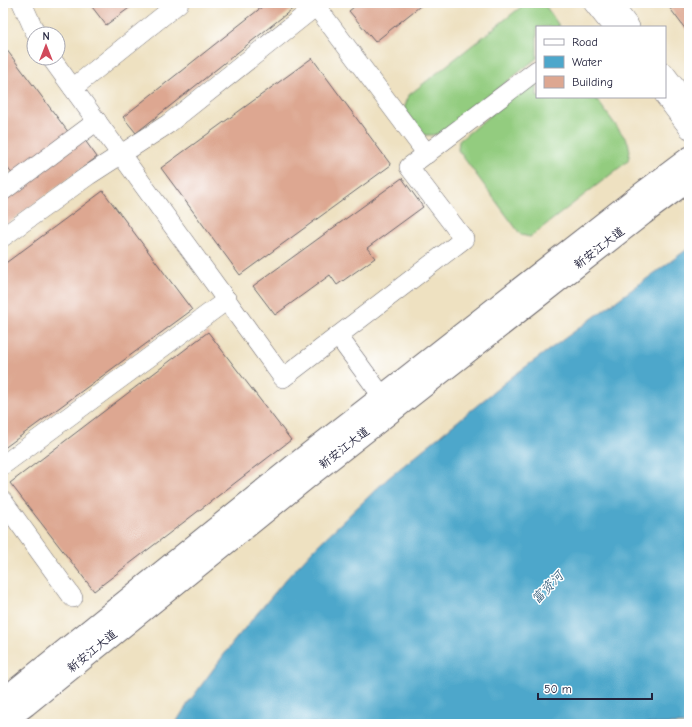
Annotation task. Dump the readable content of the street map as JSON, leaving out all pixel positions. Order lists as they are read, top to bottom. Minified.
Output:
{"streets":{"main road":["新安江大道"]},"water":["富资河"],"legend":["Road","Water","Building"],"scale_bar":"50 m","north":"top"}
